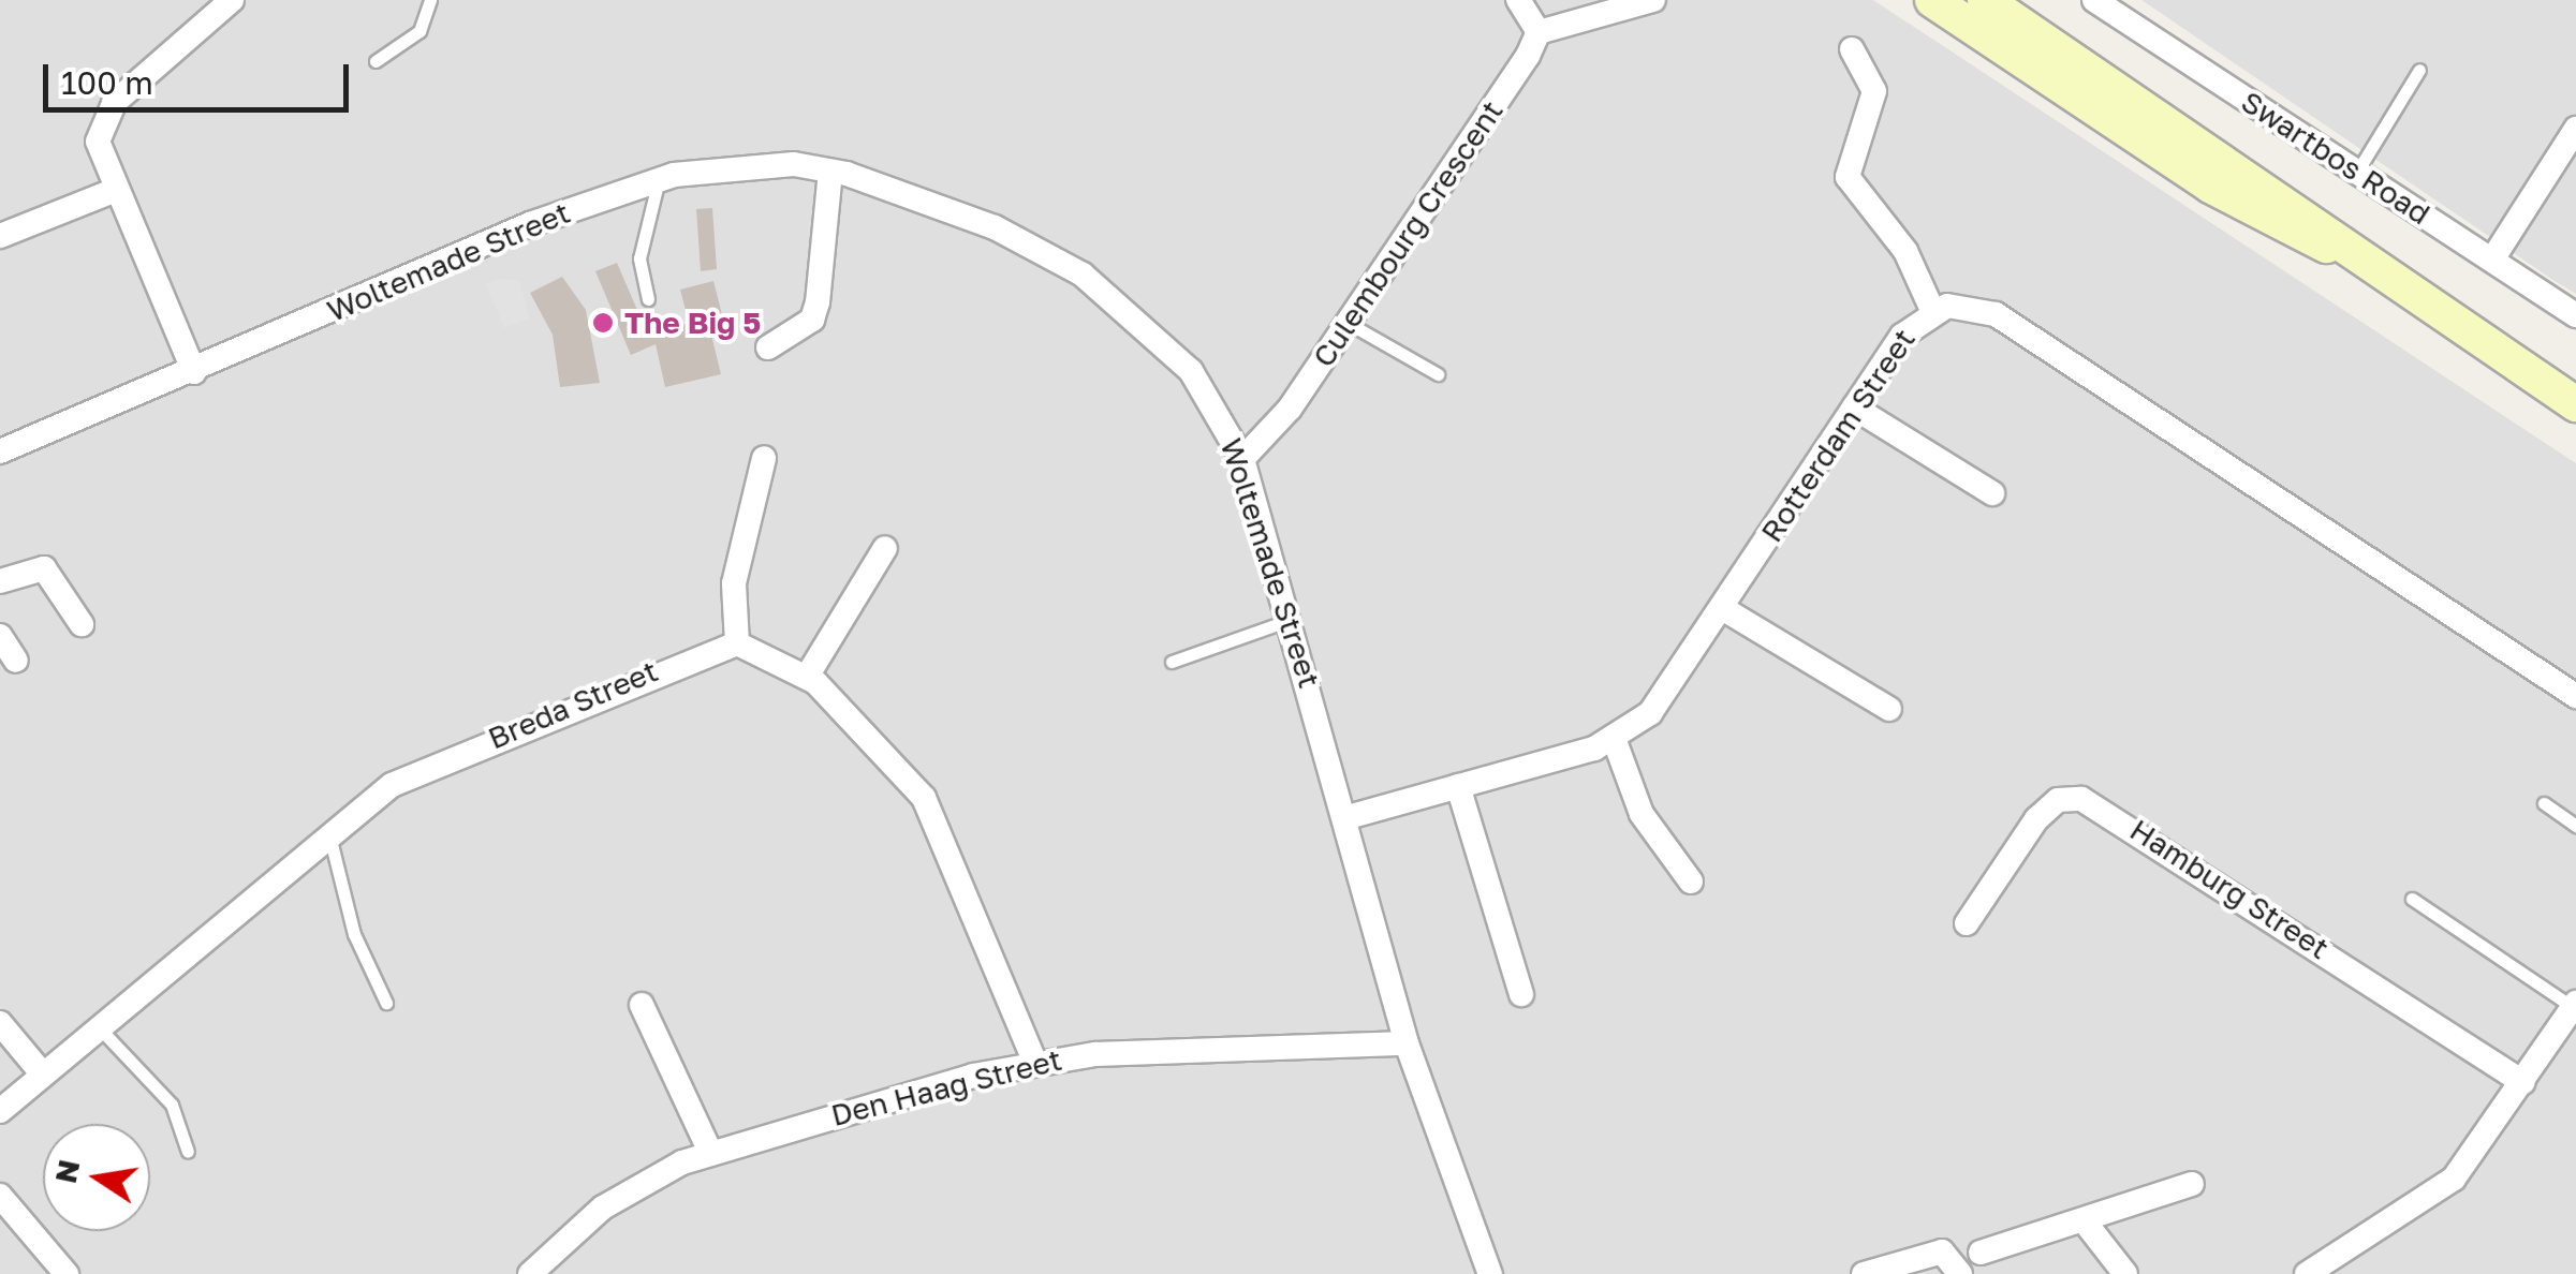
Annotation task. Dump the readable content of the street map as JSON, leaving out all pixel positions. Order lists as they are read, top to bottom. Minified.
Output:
{"streets":{"street":["Swartbos Road","Culembourg Crescent","Woltemade Street","Rotterdam Street","Breda Street","Hamburg Street","Den Haag Street"]},"crossings":[["Culembourg Crescent","Woltemade Street"],["Woltemade Street","Rotterdam Street"],["Woltemade Street","Den Haag Street"]],"places":["The Big 5"],"scale_bar":"100 m","north":"left"}
